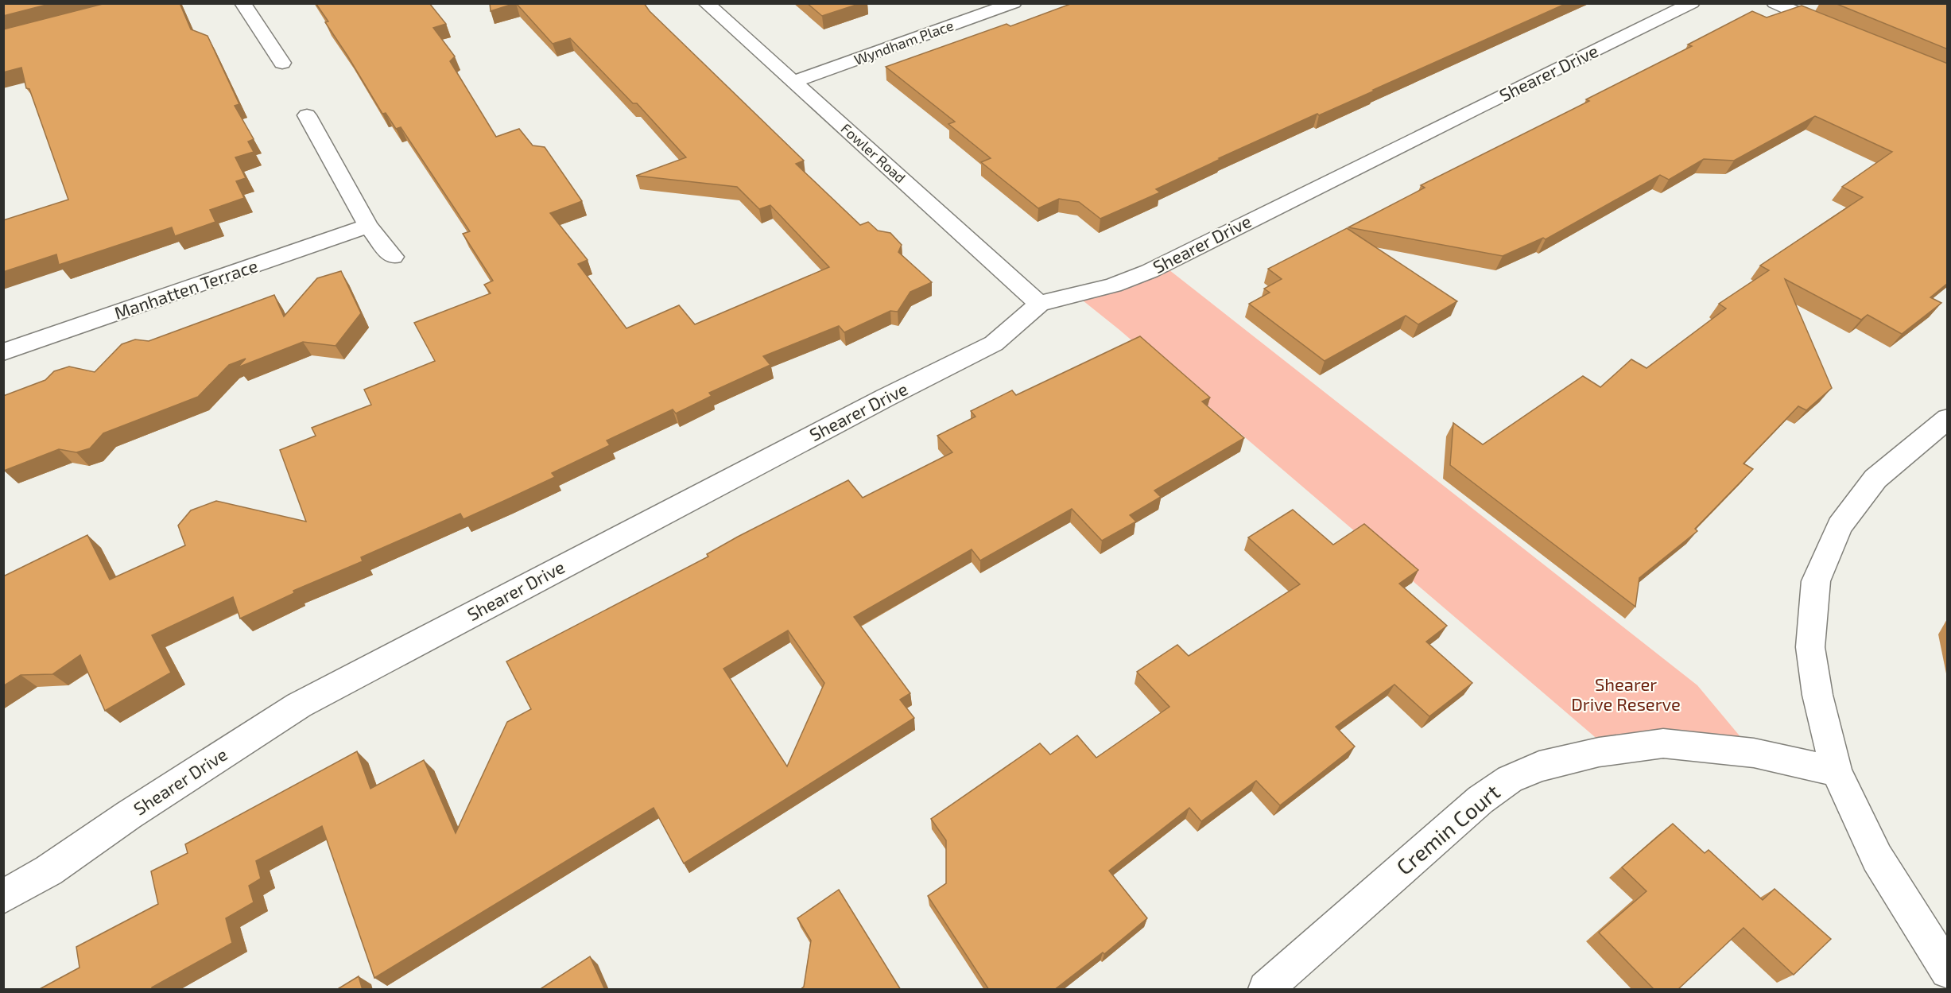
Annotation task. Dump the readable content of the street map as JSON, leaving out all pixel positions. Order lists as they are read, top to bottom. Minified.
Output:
{"streets":{"street":["Wyndham Place","Shearer Drive","Fowler Road","Manhatten Terrace","Cremin Court"]},"crossings":[["Wyndham Place","Fowler Road"],["Shearer Drive","Fowler Road"]],"parks":["Shearer Drive Reserve"]}
